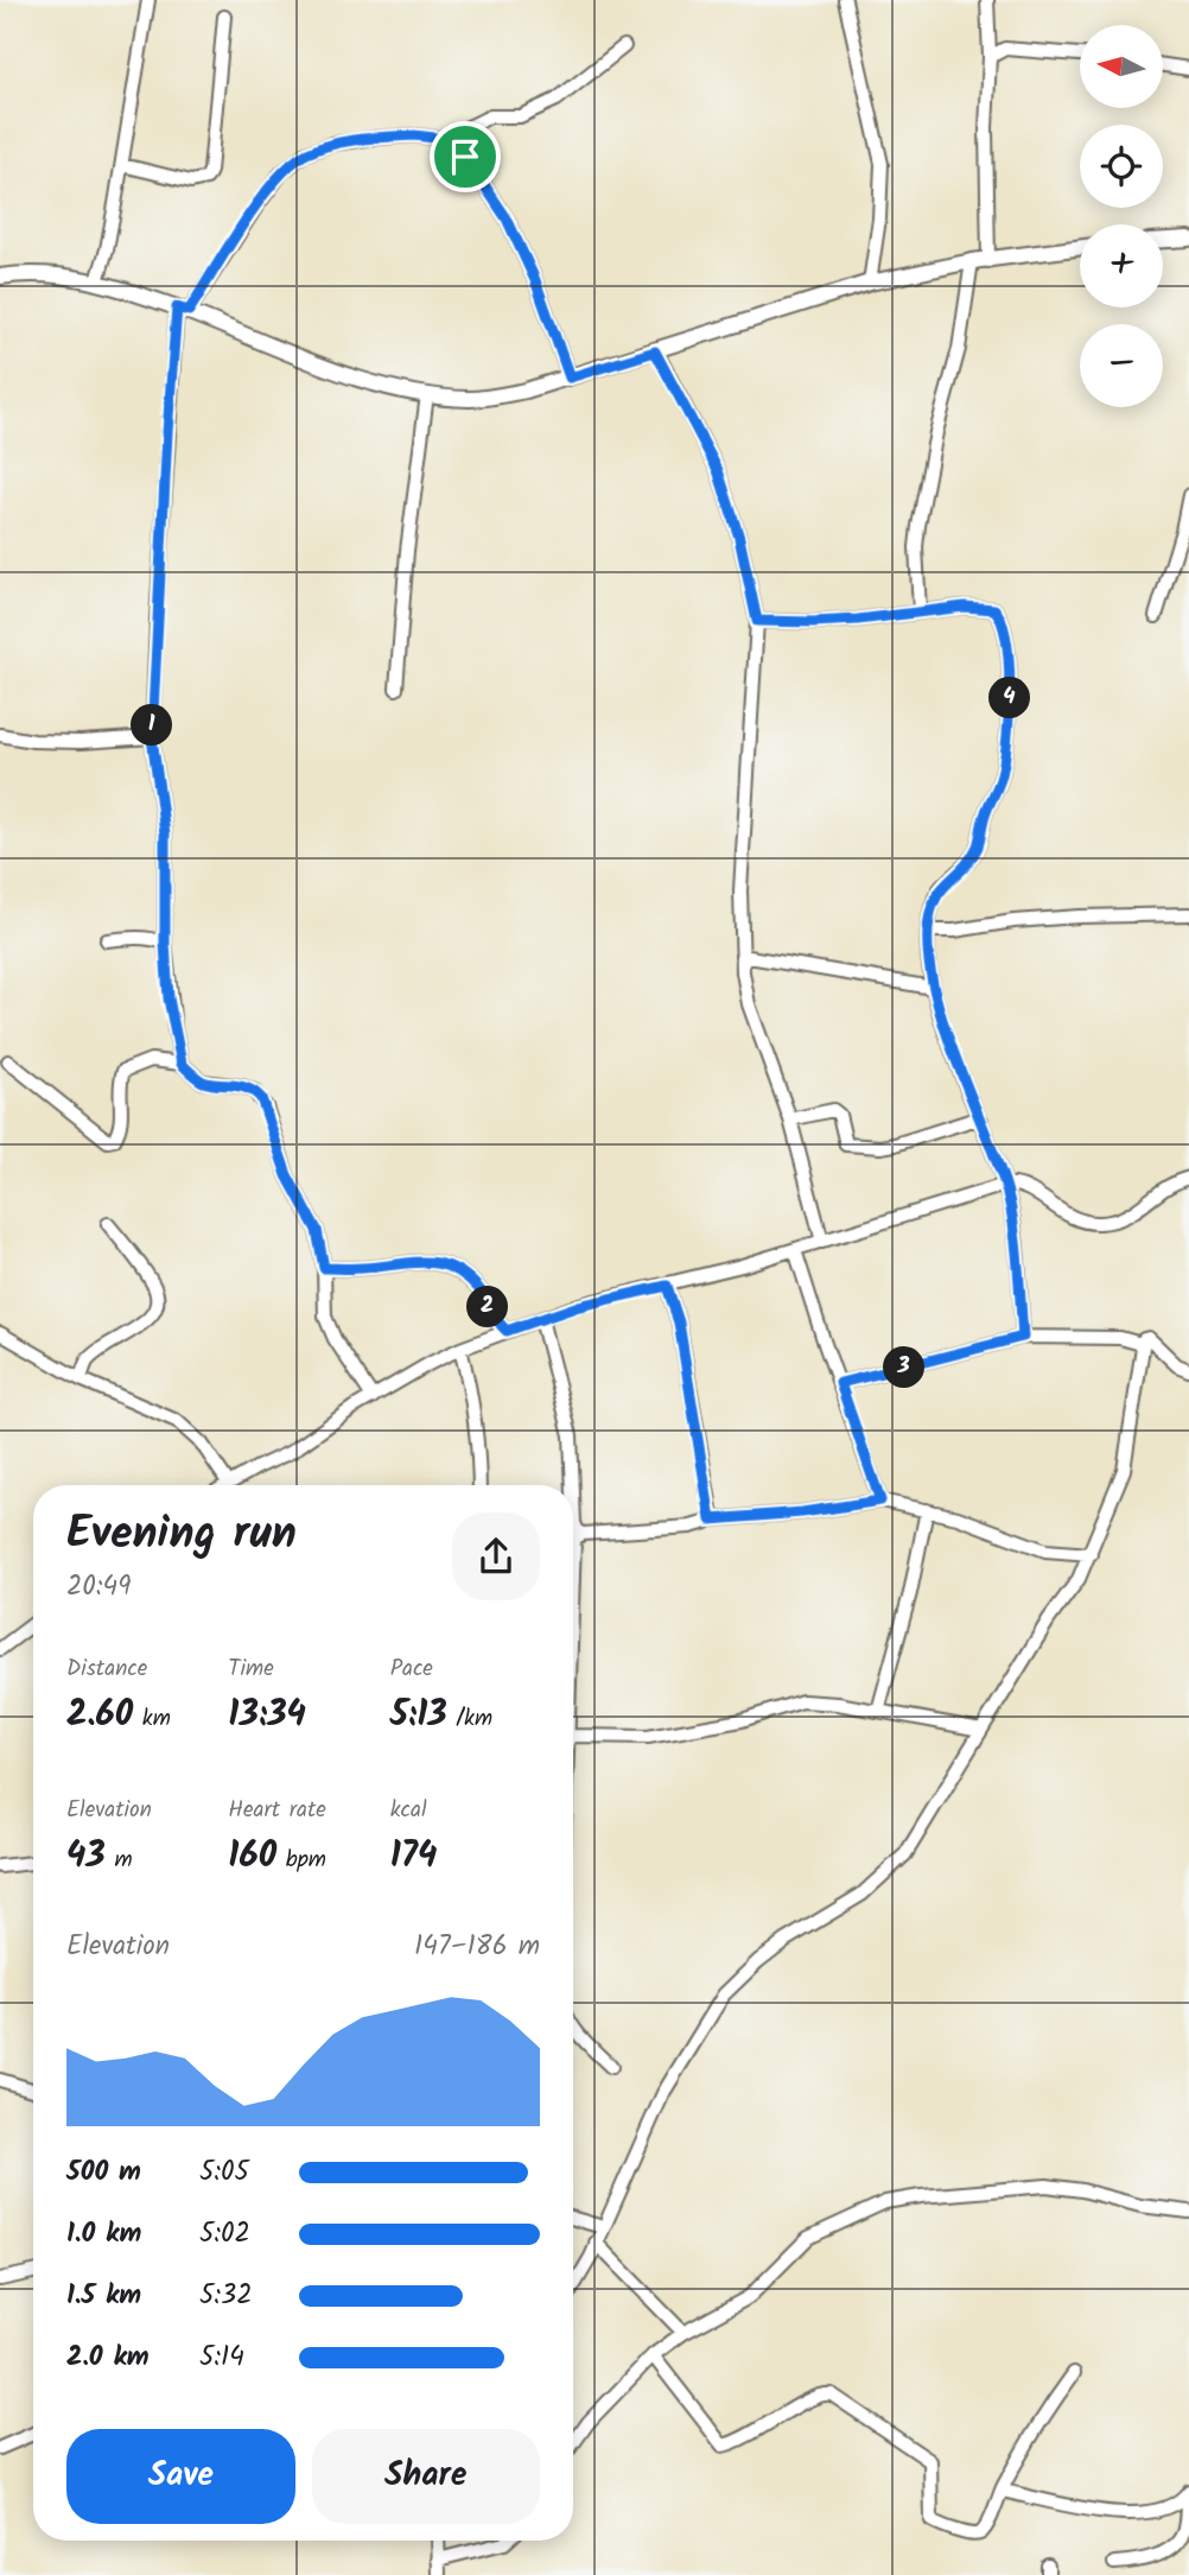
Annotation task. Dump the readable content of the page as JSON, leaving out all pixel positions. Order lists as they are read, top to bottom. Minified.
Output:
{"north":"left","page":{"map_buttons":["+","−"],"pins":["4","1","2","3"],"heading":["Evening run","20:49"],"stats":[["Distance","2.60 km"],["Time","13:34"],["Pace","5:13 /km"],["Elevation","43 m"],["Heart rate","160 bpm"],["kcal","174"]],"chart":["Elevation","147–186 m"],"list":[{"name":"500 m","note":"5:05"},{"name":"1.0 km","note":"5:02"},{"name":"1.5 km","note":"5:32"},{"name":"2.0 km","note":"5:14"}],"buttons":["Save","Share"]}}
